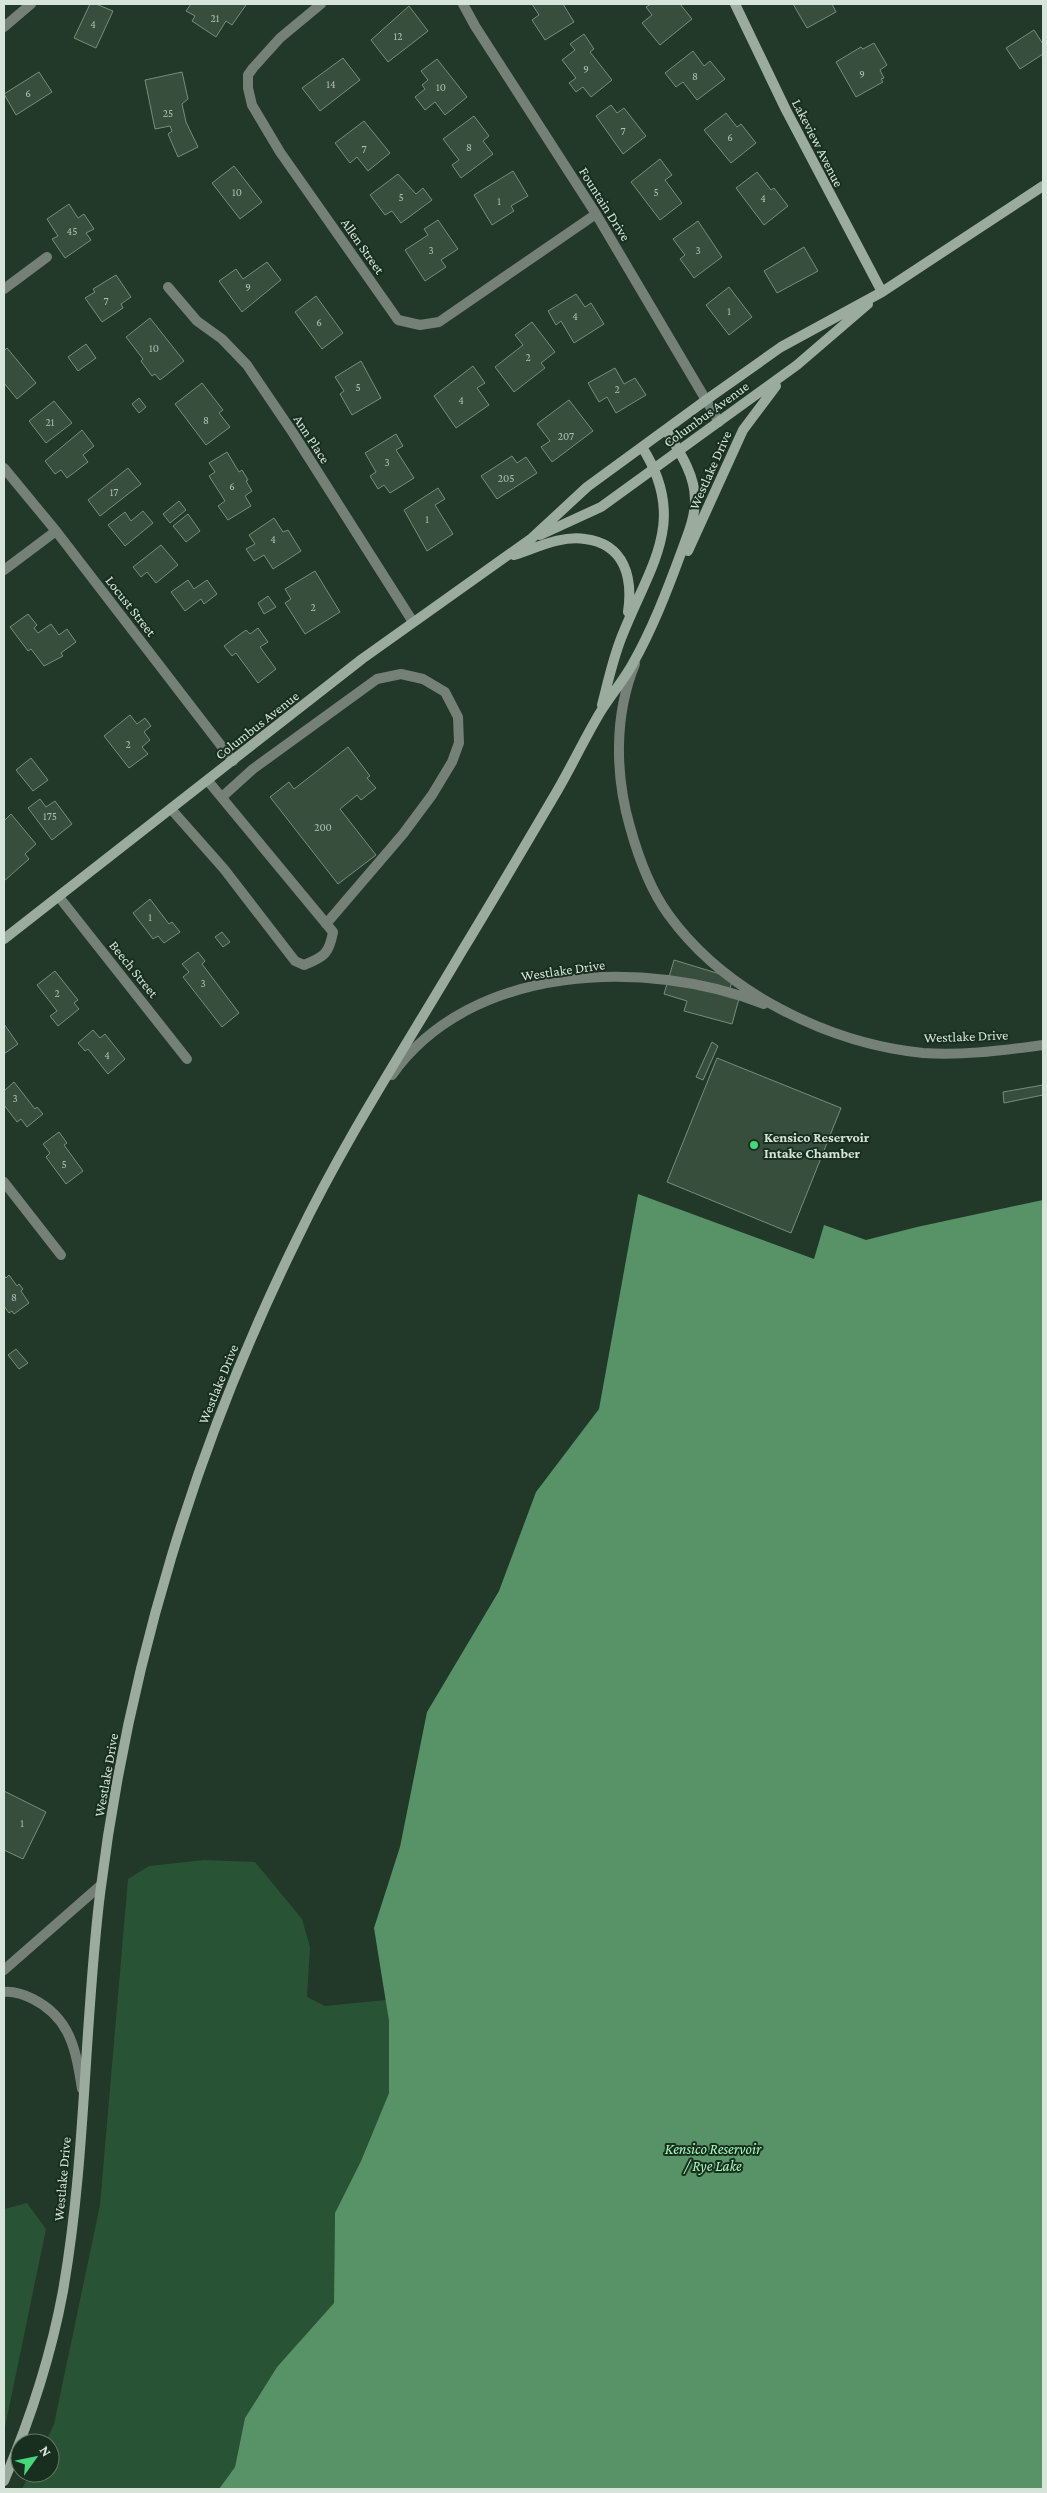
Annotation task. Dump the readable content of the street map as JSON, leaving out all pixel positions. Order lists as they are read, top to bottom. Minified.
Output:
{"streets":{"street":["Lakeview Avenue","Fountain Drive","Allen Street","Columbus Avenue","Ann Place","Westlake Drive","Locust Street","Beech Street"]},"crossings":[["Lakeview Avenue","Columbus Avenue"],["Fountain Drive","Allen Street"],["Fountain Drive","Columbus Avenue"],["Columbus Avenue","Ann Place"],["Columbus Avenue","Westlake Drive"],["Columbus Avenue","Locust Street"],["Columbus Avenue","Beech Street"]],"water":["Kensico Reservoir / Rye Lake"],"places":["Kensico Reservoir Intake Chamber"],"house_numbers":["21","4","12","9","9","8","14","10","6","25","7","6","8","7","10","5","5","4","1","45","3","3","9","7","1","4","6","10","2","5","2","4","8","21","207","3","205","6","17","1","4","2","2","175","200","1","3","2","4","3","5","8","1"],"north":"top right"}
